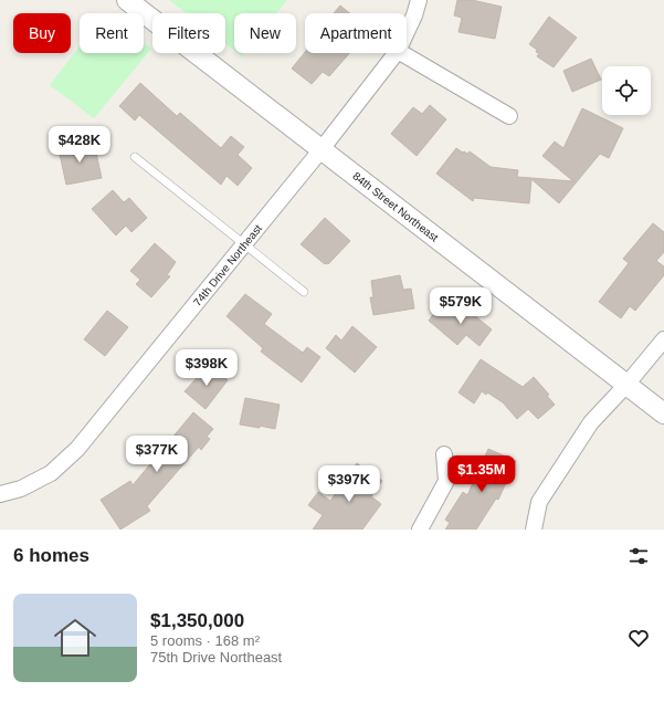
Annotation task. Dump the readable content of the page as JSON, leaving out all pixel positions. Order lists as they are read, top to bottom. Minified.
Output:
{"streets":{"street":["84th Street Northeast","74th Drive Northeast"]},"crossings":[["84th Street Northeast","74th Drive Northeast"]],"page":{"chip":["Buy","Rent","Filters","New","Apartment"],"price":["$428K","$579K","$398K","$377K","$1.35M","$397K"],"heading":"6 homes","list":[{"name":"$1,350,000","note":"5 rooms · 168 m² · 75th Drive Northeast"}]}}
